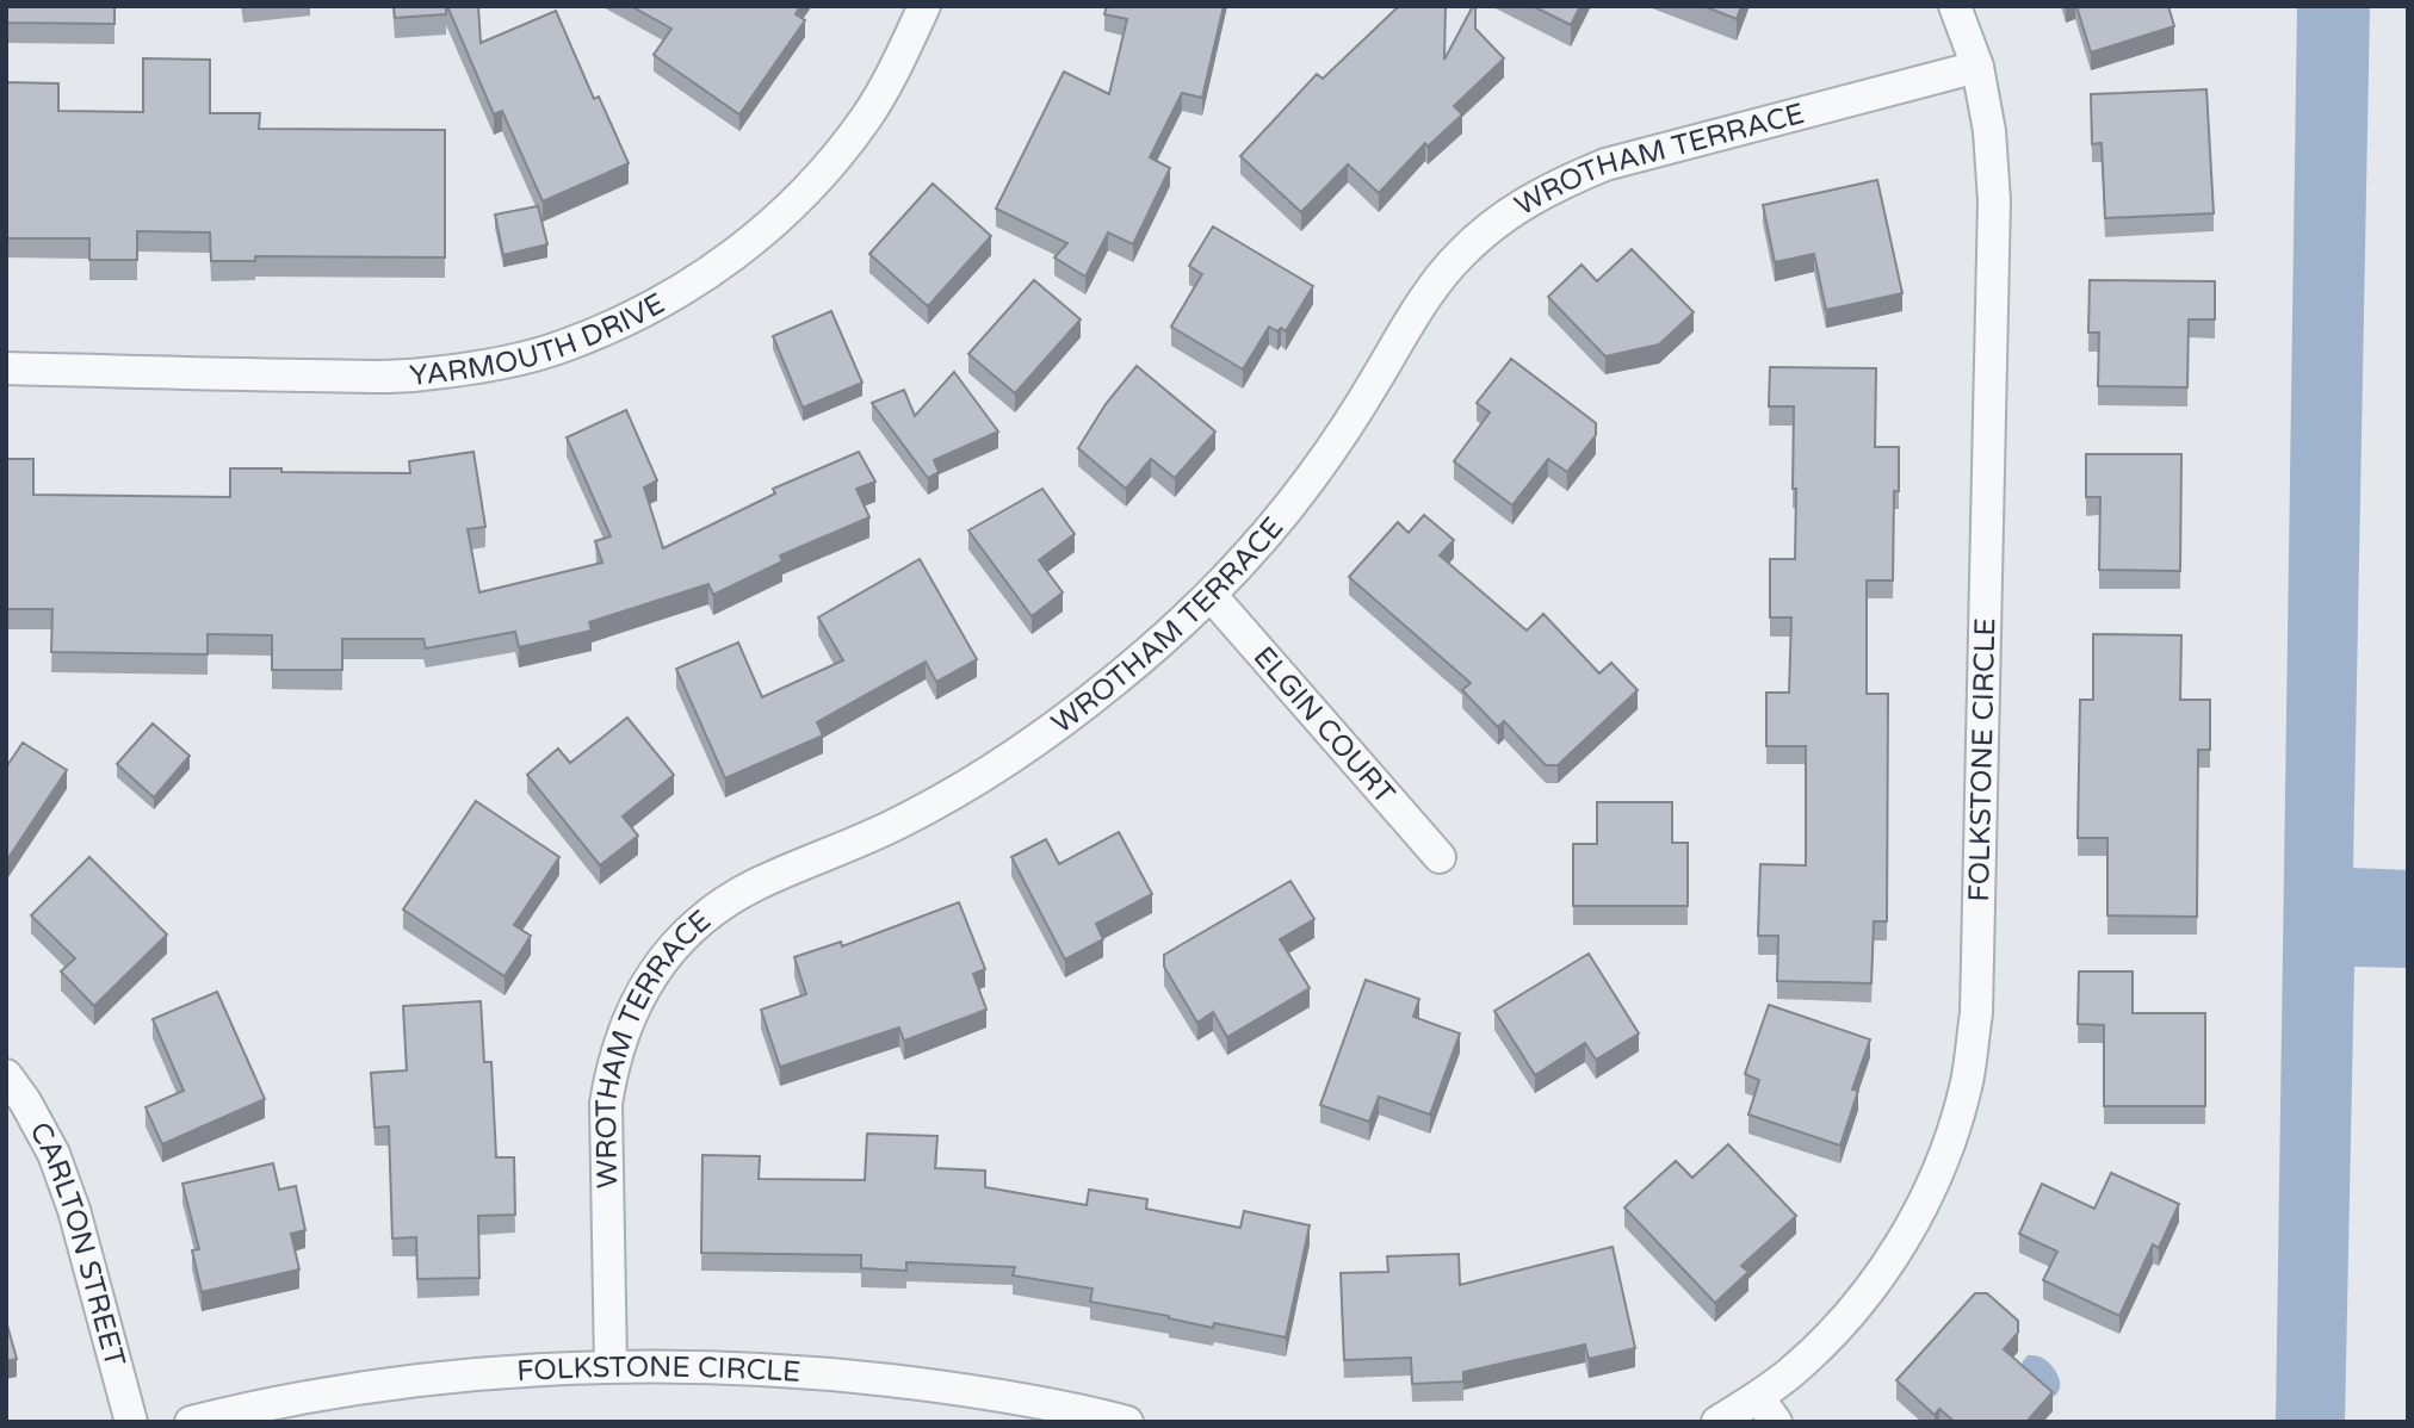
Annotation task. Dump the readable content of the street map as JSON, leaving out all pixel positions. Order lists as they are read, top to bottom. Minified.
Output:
{"streets":{"street":["WROTHAM TERRACE","YARMOUTH DRIVE","ELGIN COURT","FOLKSTONE CIRCLE","CARLTON STREET"]},"crossings":[["WROTHAM TERRACE","ELGIN COURT"],["WROTHAM TERRACE","FOLKSTONE CIRCLE"]]}
